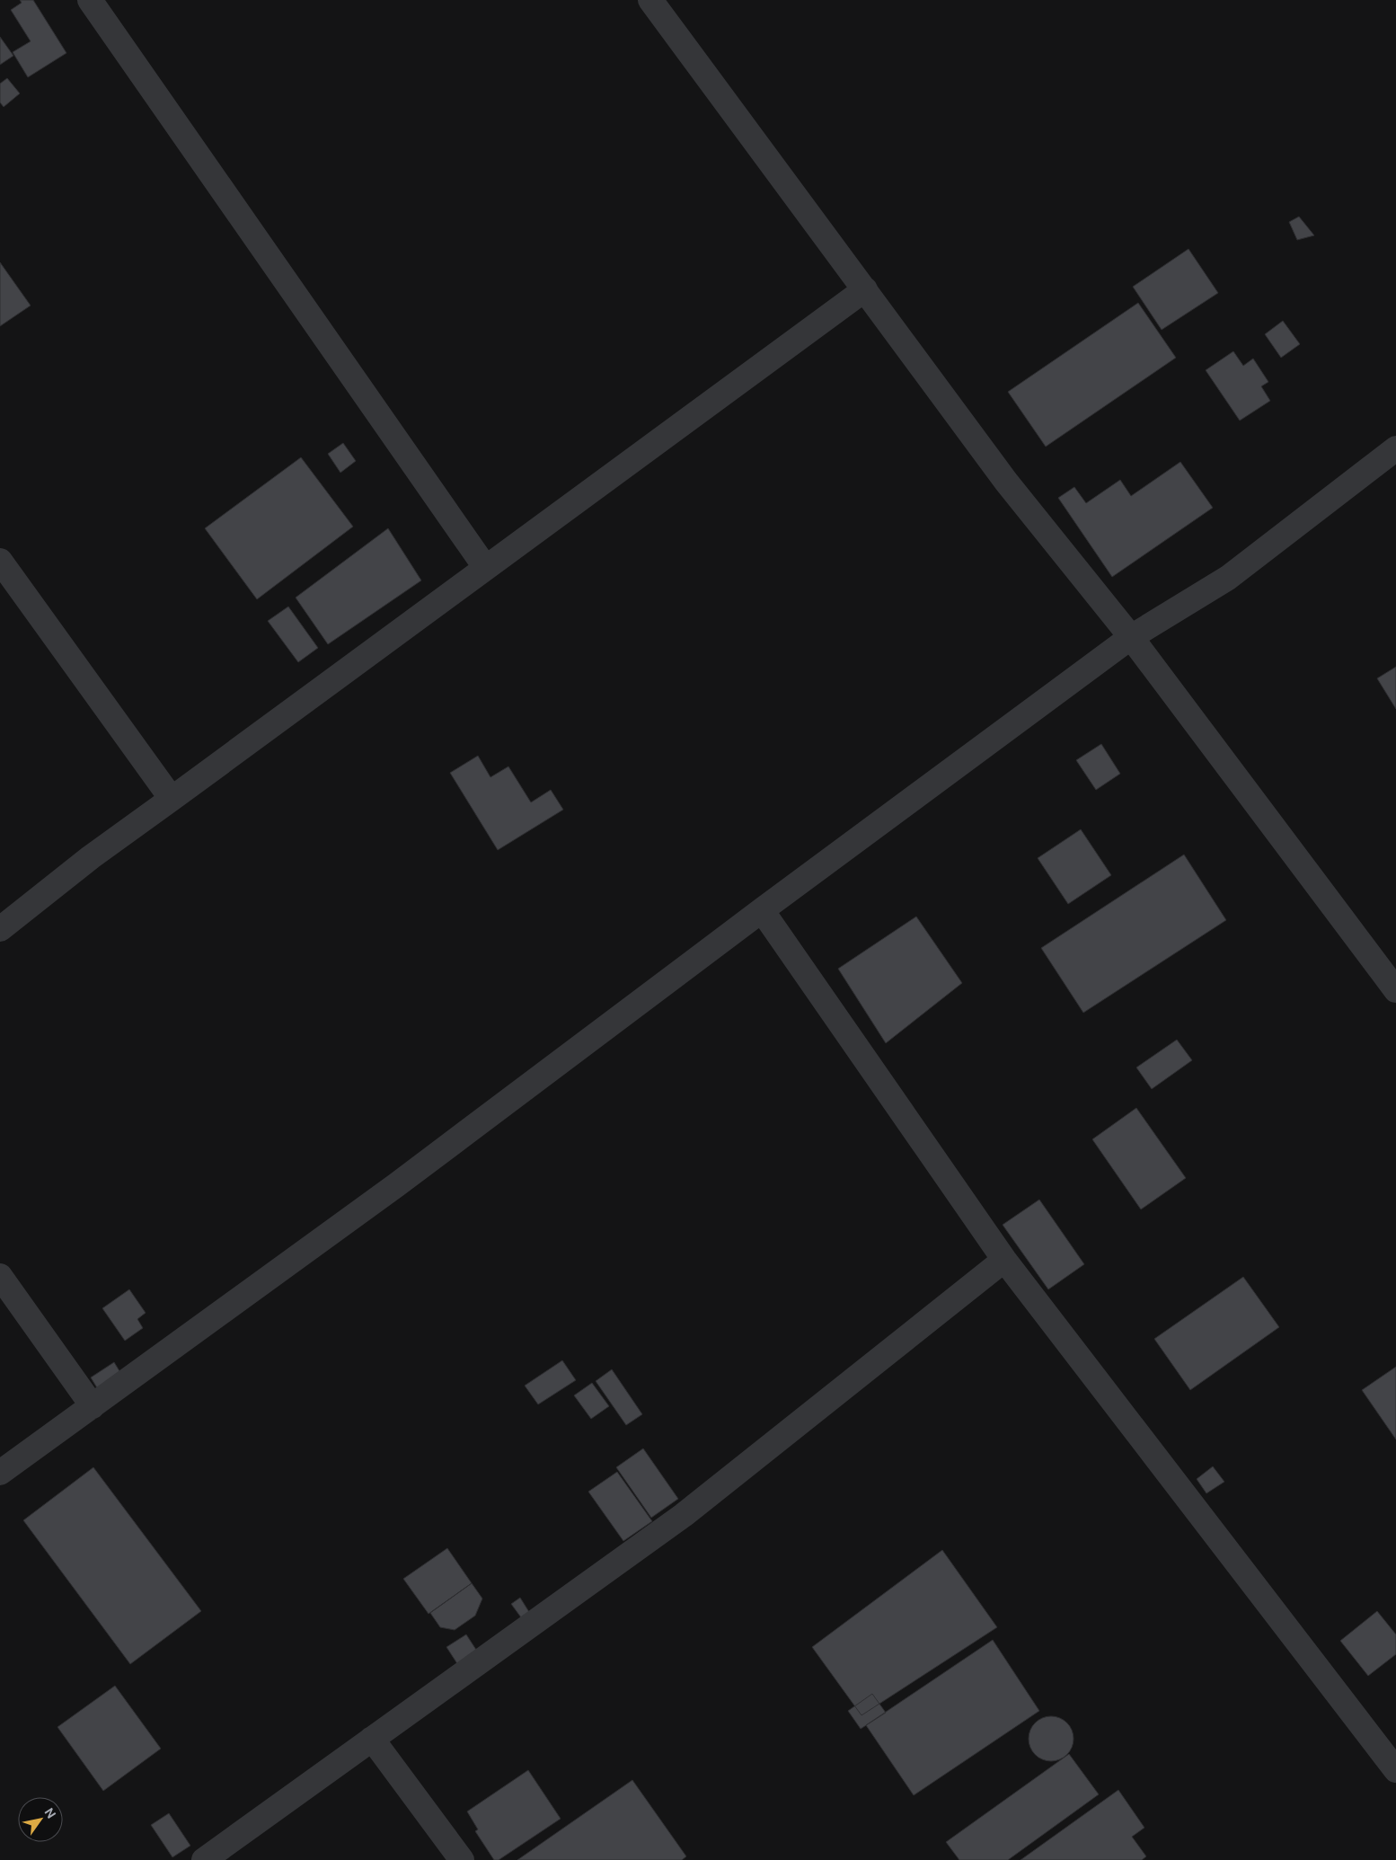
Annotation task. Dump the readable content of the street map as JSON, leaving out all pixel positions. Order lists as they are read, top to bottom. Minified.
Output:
{"north":"top right"}
